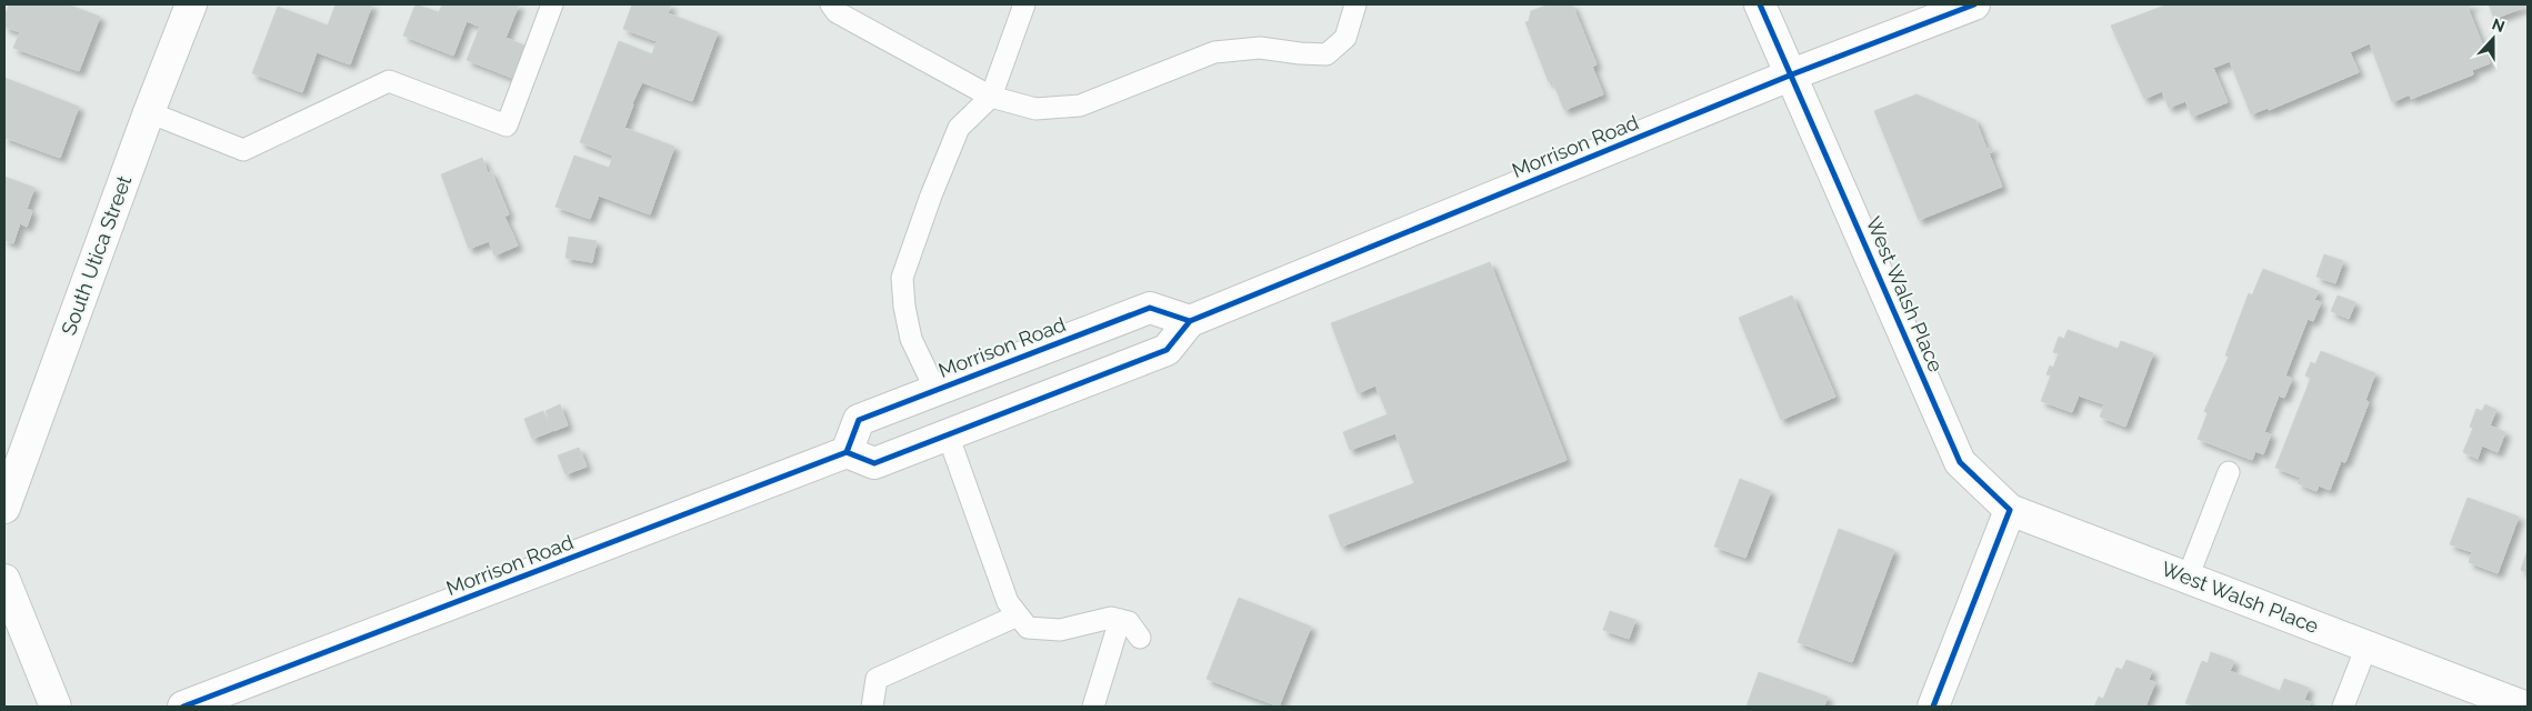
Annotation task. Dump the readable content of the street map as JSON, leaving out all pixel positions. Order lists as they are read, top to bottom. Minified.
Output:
{"streets":{"main road":["Morrison Road","South Utica Street","West Walsh Place"]},"crossings":[["Morrison Road","West Walsh Place"]],"north":"top"}
